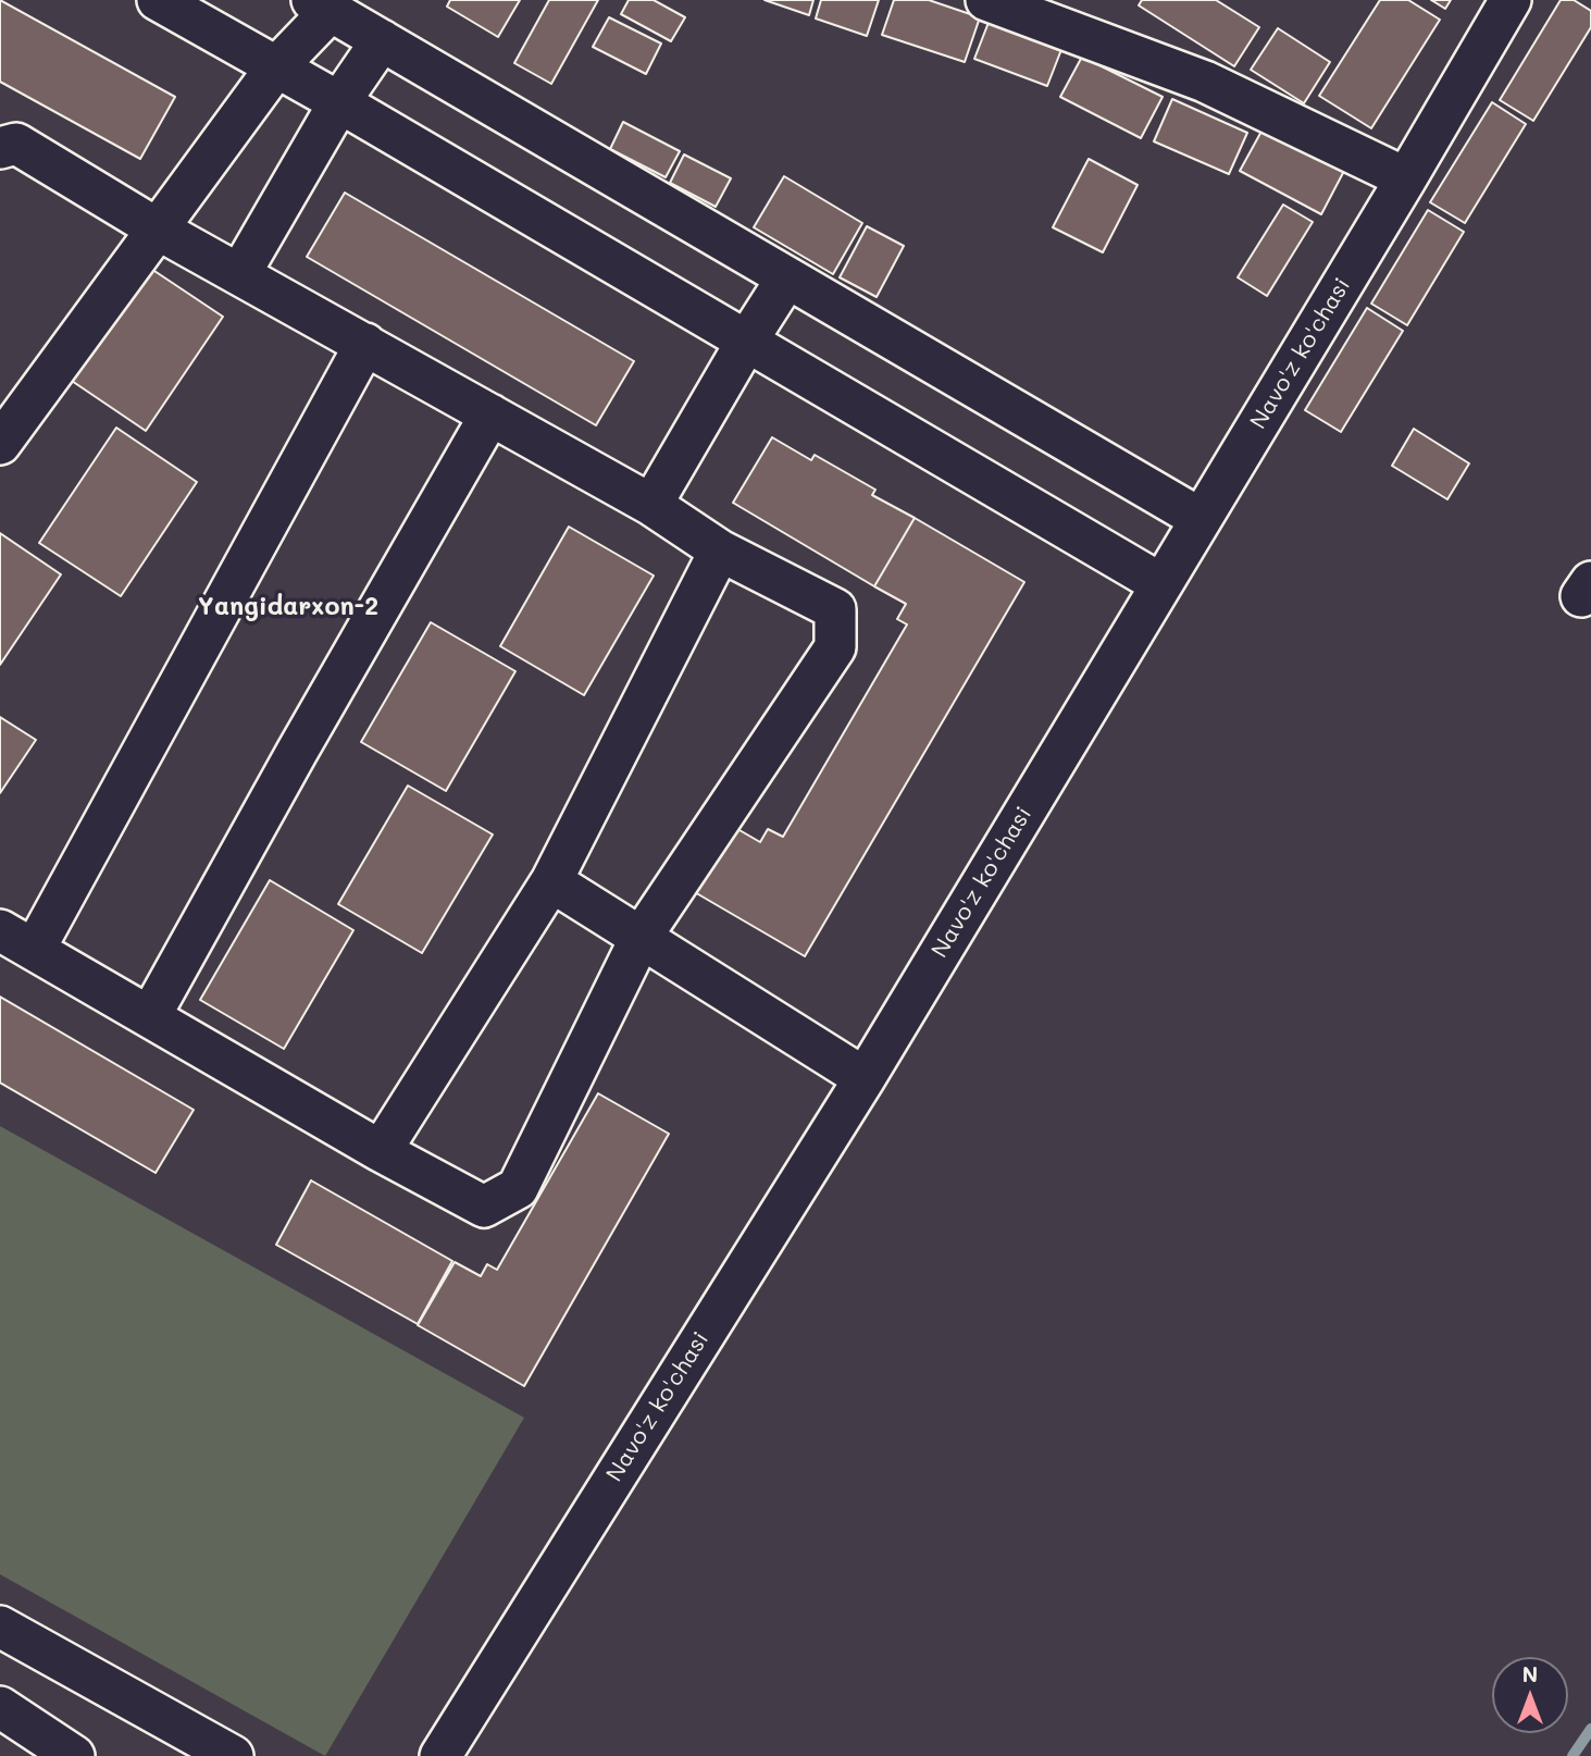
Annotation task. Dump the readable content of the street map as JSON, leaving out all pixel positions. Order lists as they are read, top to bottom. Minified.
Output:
{"streets":{"street":["Navo'z ko'chasi"]},"districts":["Yangidarxon-2"],"north":"top"}
